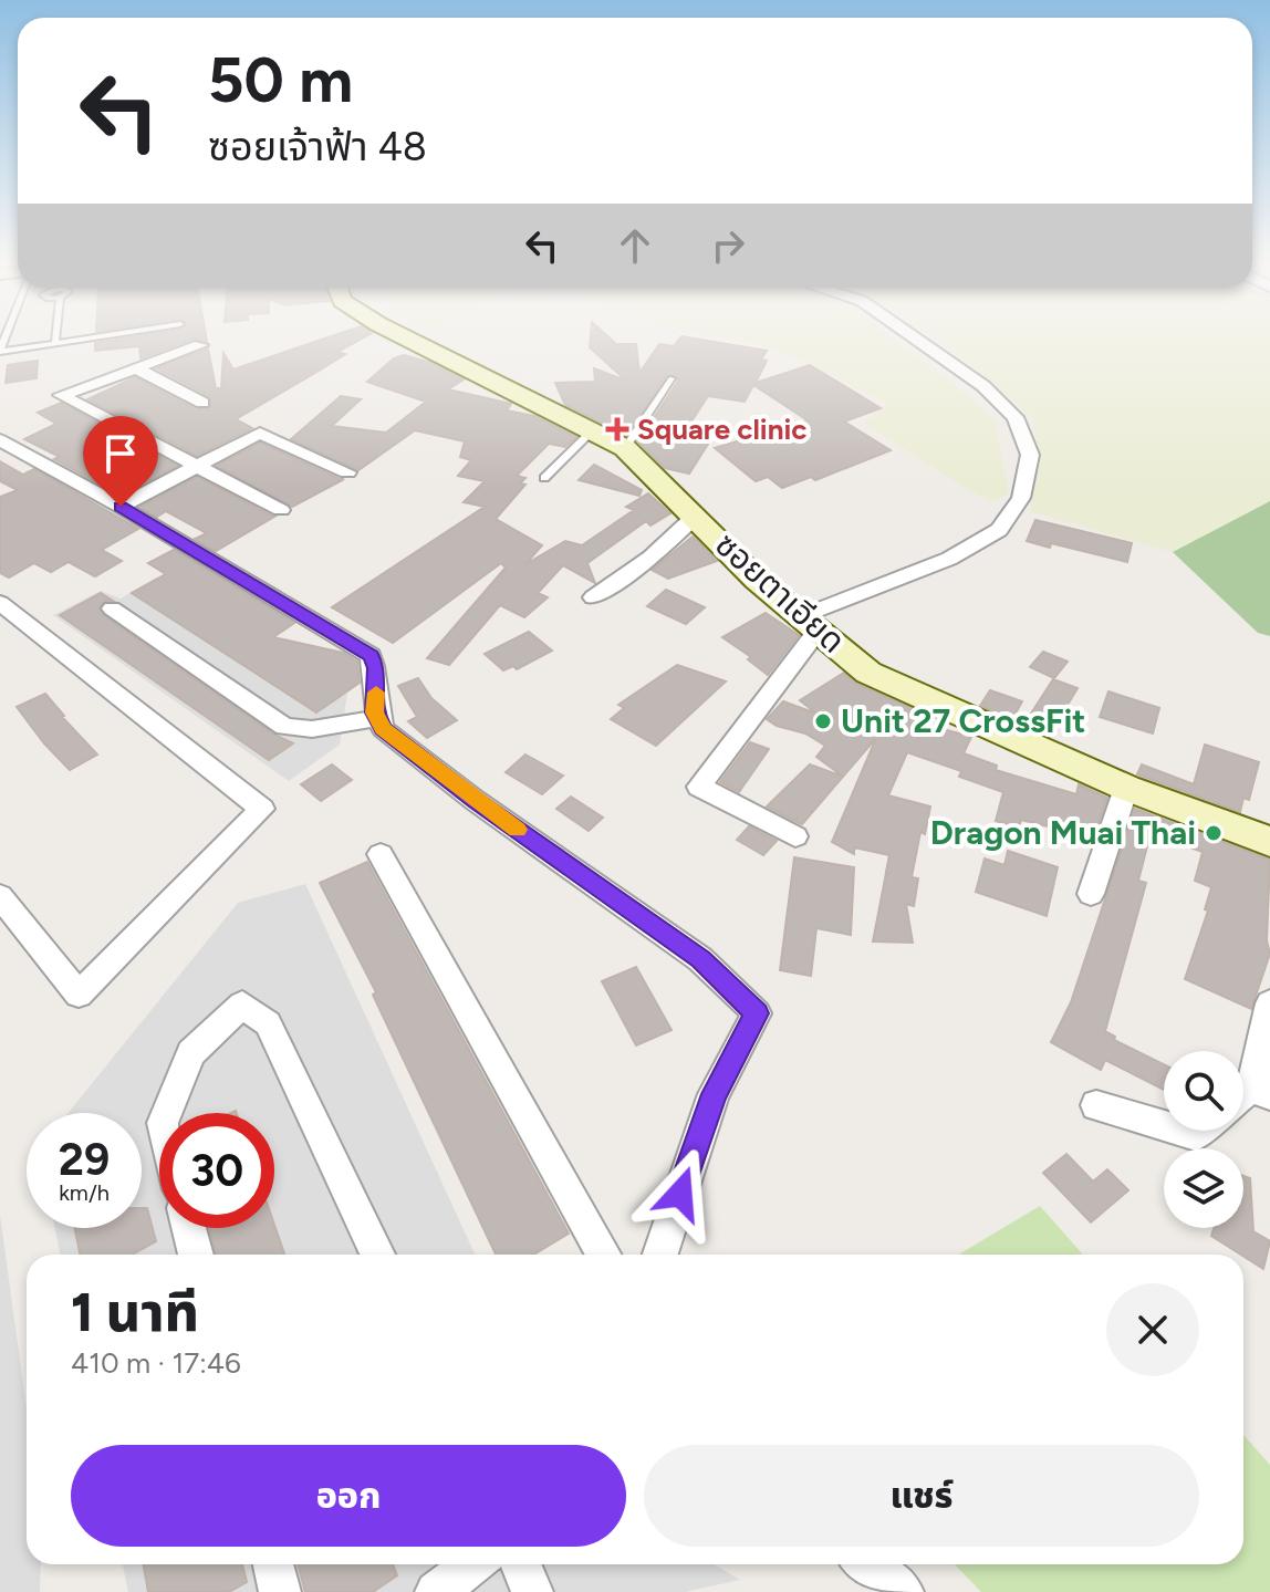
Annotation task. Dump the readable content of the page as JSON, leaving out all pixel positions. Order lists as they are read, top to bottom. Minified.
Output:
{"streets":{"street":["ซอยตาเอียด"]},"places":{"health":["Square clinic"],"other":["Unit 27 CrossFit","Dragon Muai Thai"]},"page":{"turn":["50 m","ซอยเจ้าฟ้า 48"],"speed":"29 km/h","limit":"30","heading":["1 นาที","410 m · 17:46"],"buttons":["ออก","แชร์"]}}
